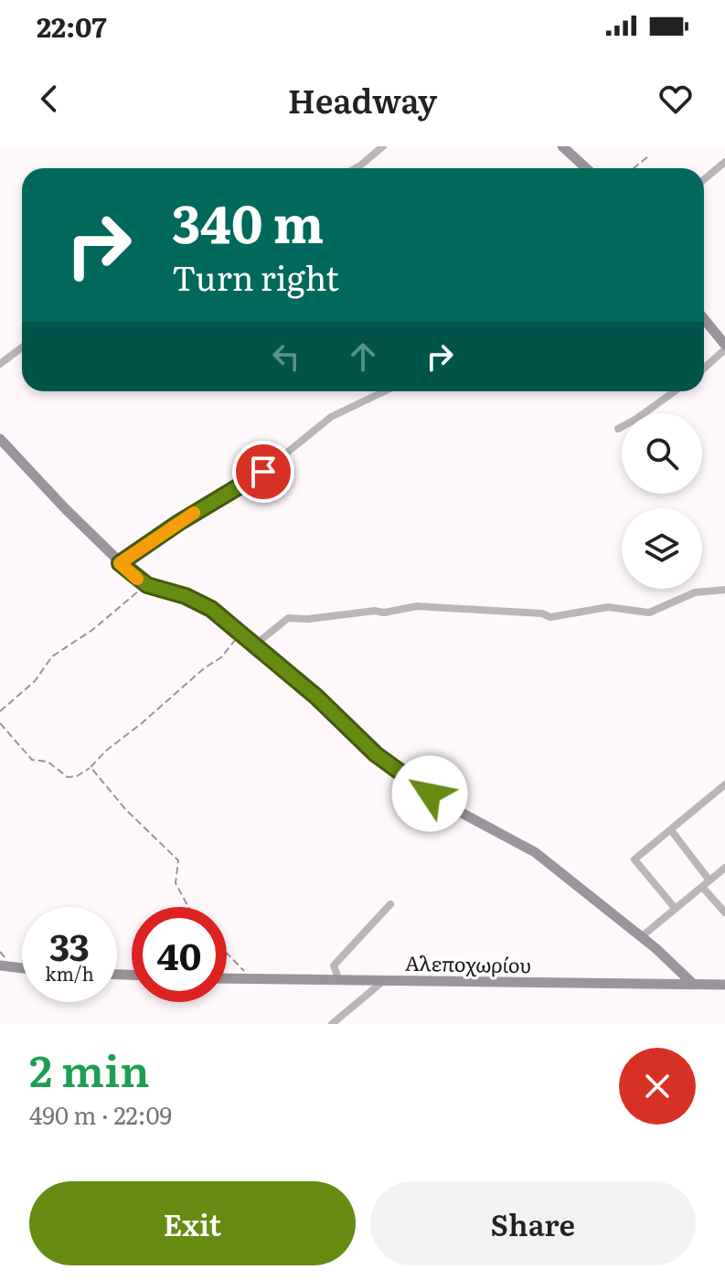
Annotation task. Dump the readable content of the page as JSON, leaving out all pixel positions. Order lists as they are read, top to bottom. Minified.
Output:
{"streets":{"street":["Αλεποχωρίου"]},"page":{"status":"22:07","header":"Headway","turn":["340 m","Turn right"],"speed":"33 km/h","limit":"40","heading":["2 min","490 m · 22:09"],"buttons":["Exit","Share"]}}
